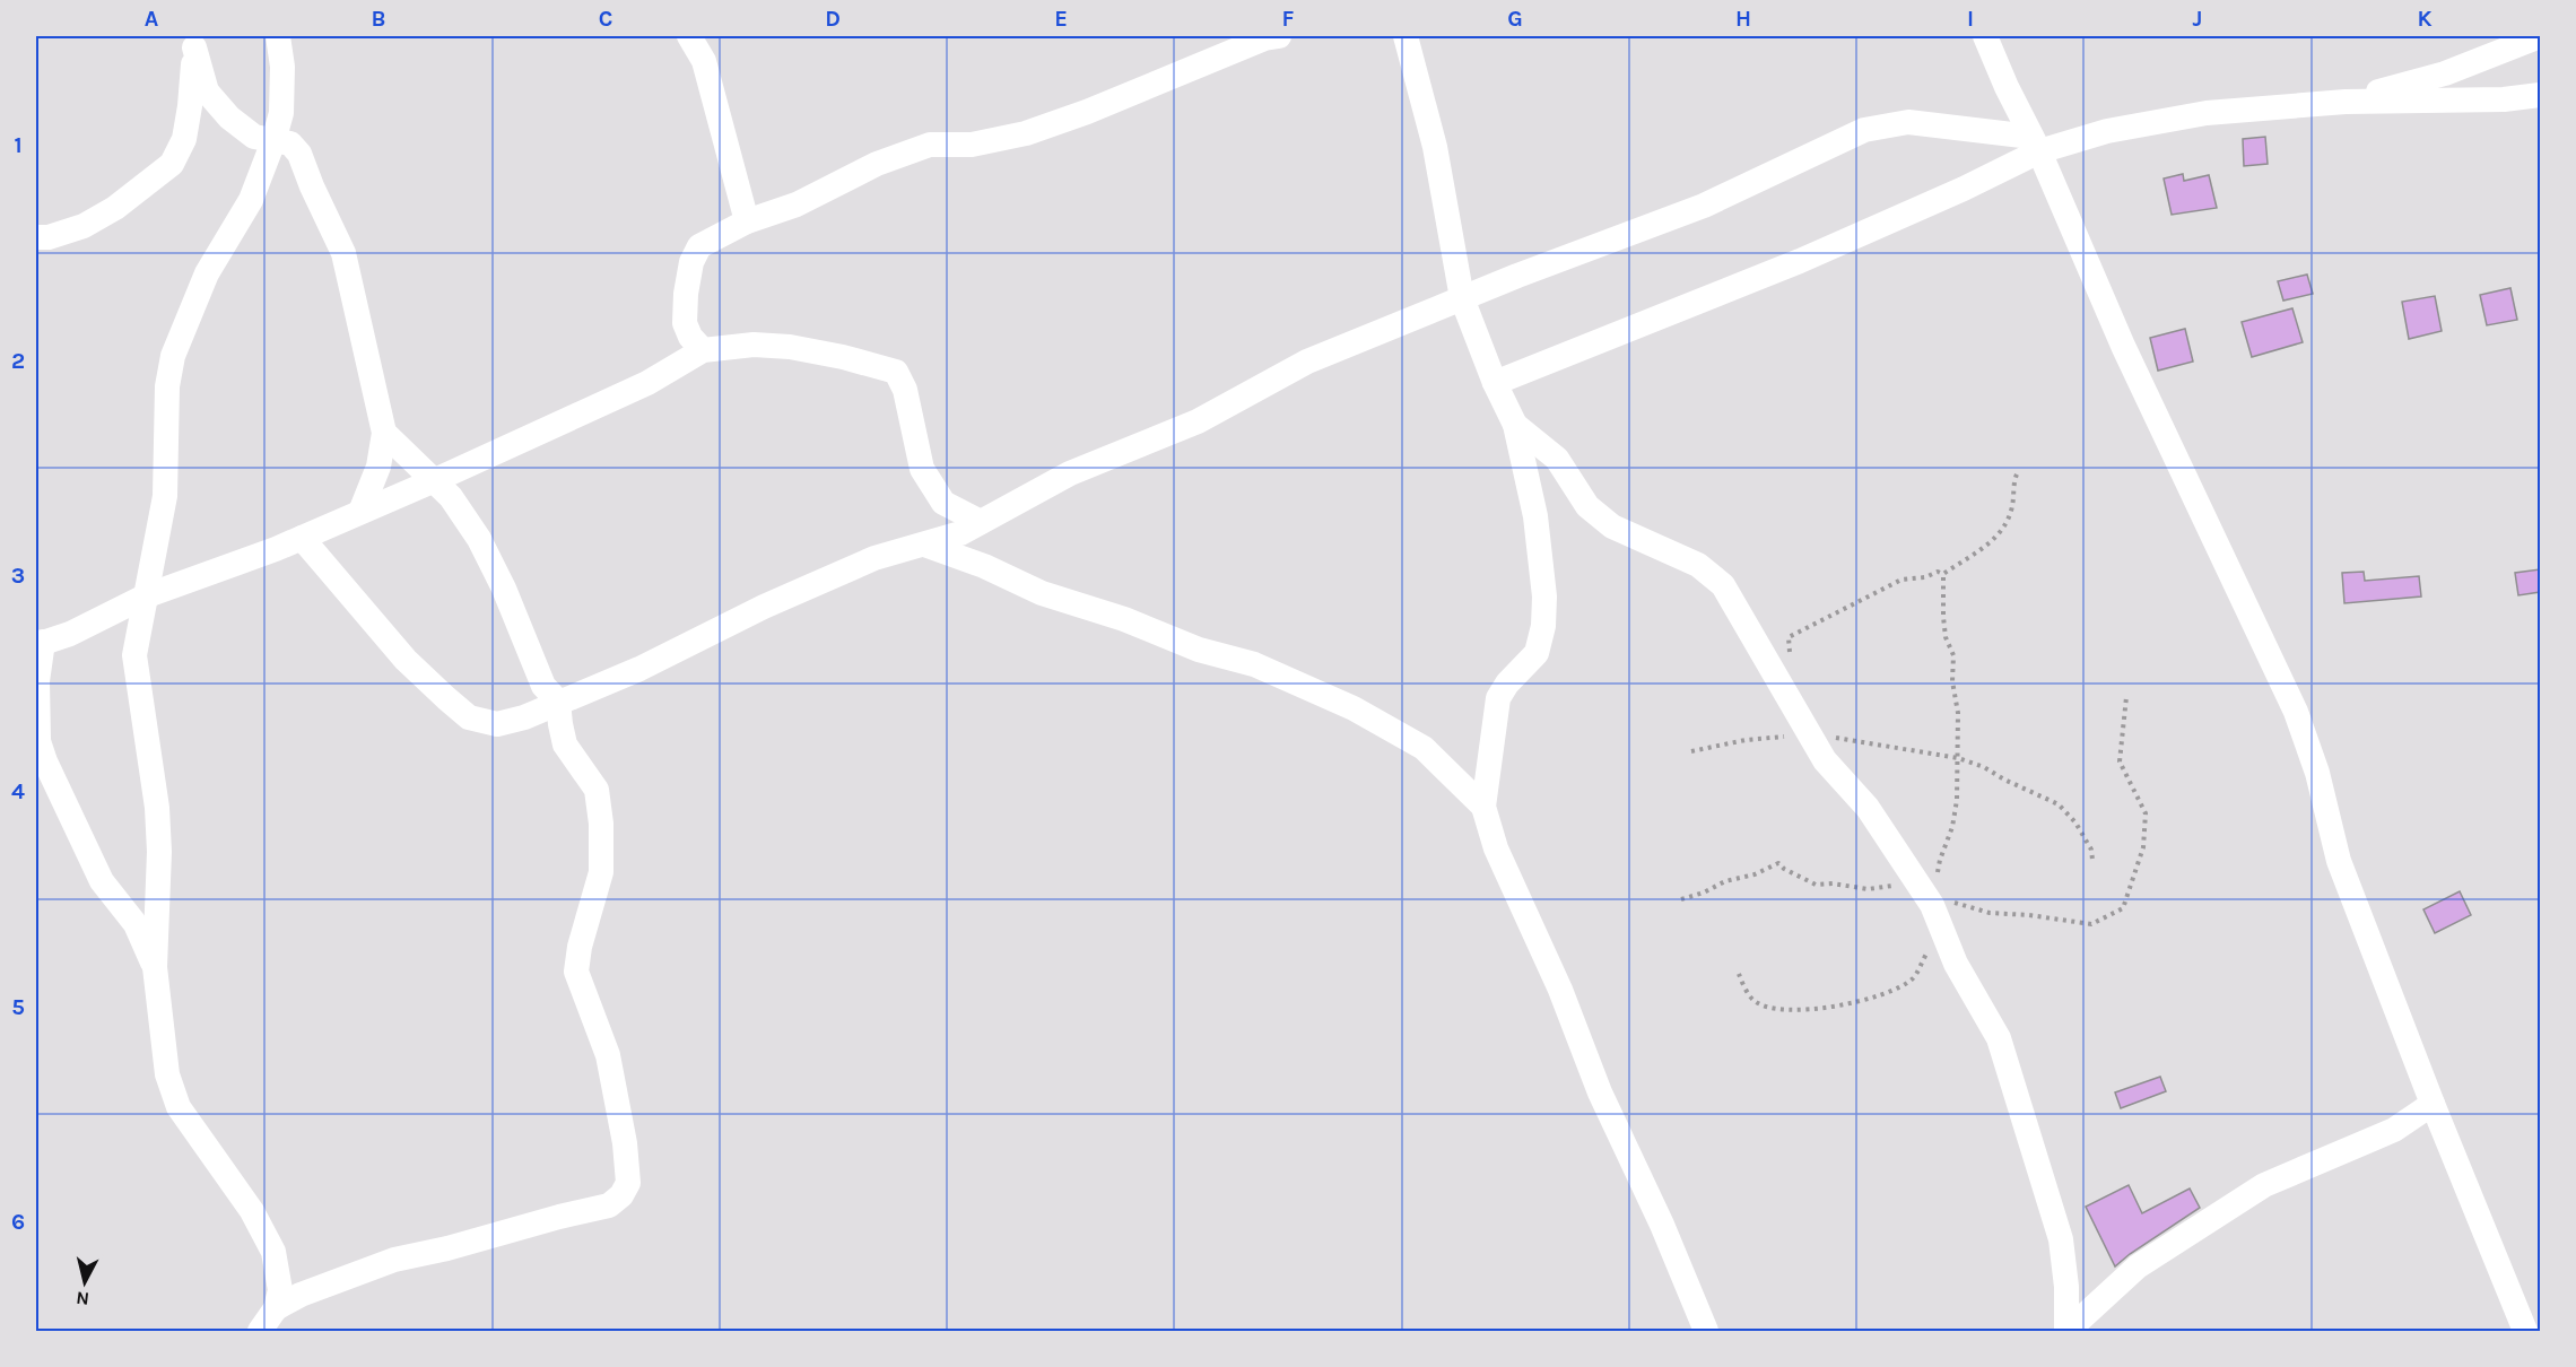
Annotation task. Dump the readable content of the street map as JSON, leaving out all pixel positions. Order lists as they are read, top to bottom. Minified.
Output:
{"north":"bottom","grid":{"columns":["A","B","C","D","E","F","G","H","I","J","K"],"rows":["1","2","3","4","5","6"]}}
